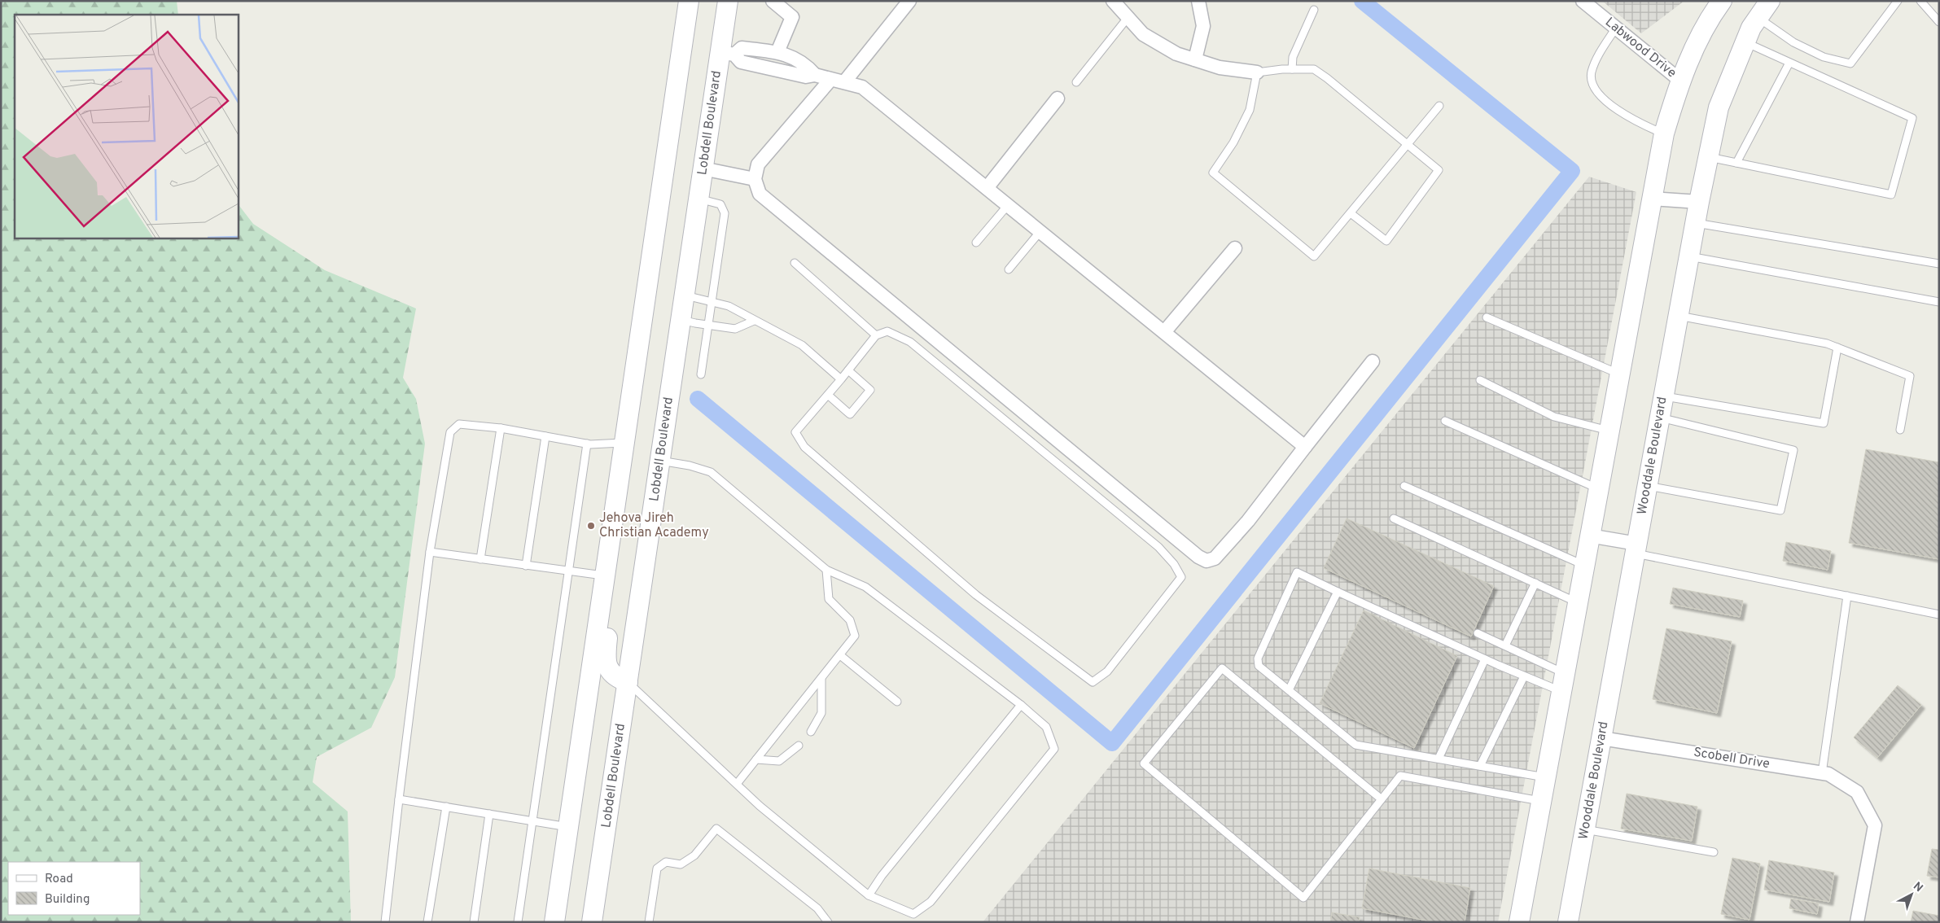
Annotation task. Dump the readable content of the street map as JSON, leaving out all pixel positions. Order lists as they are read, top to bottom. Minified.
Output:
{"streets":{"main road":["Lobdell Boulevard","Wooddale Boulevard"],"street":["Labwood Drive","Scobell Drive"]},"crossings":[["Wooddale Boulevard","Scobell Drive"]],"places":["Jehova Jireh Christian Academy"],"legend":["Road","Building"],"north":"top right"}
